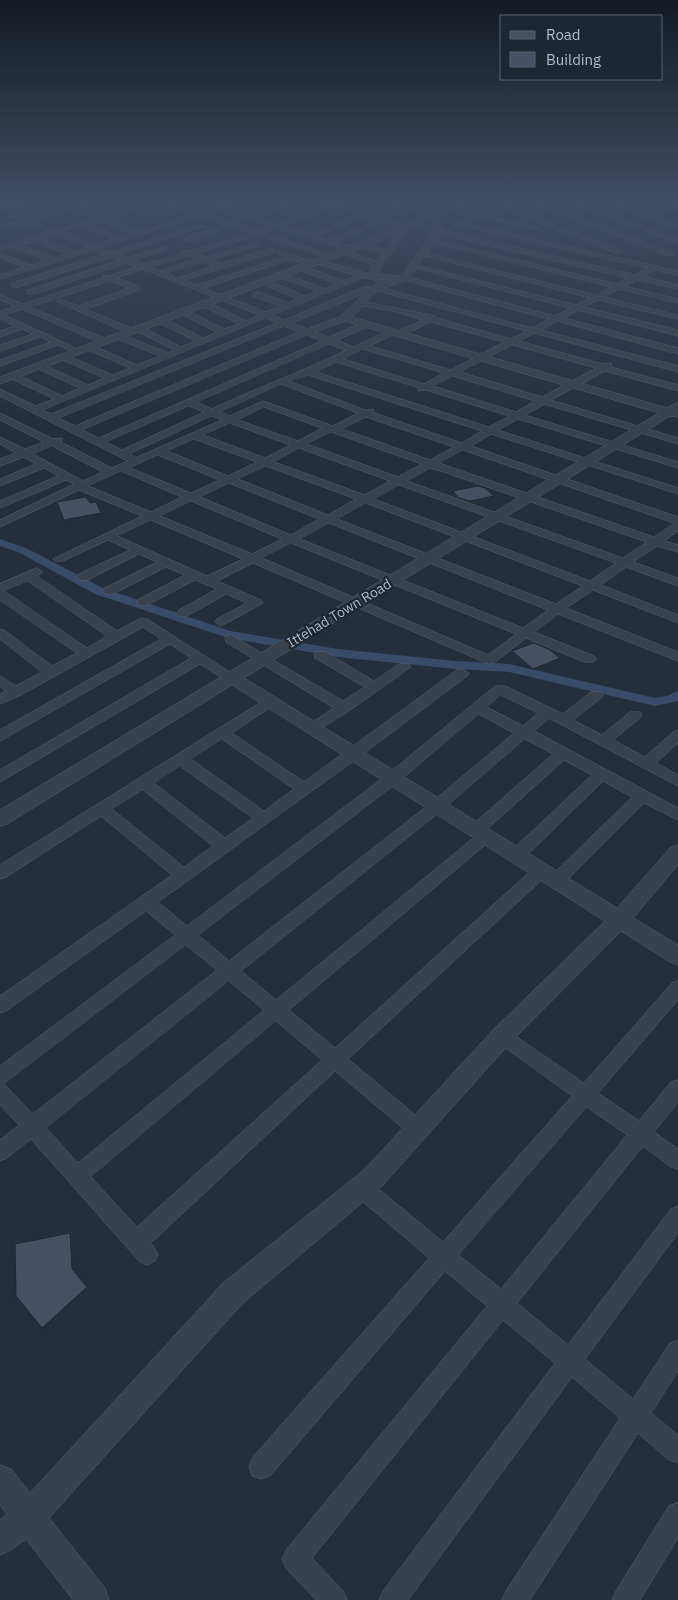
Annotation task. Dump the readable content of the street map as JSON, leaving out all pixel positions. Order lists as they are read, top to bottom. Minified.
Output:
{"streets":{"street":["Ittehad Town Road"]},"legend":["Road","Building"]}
